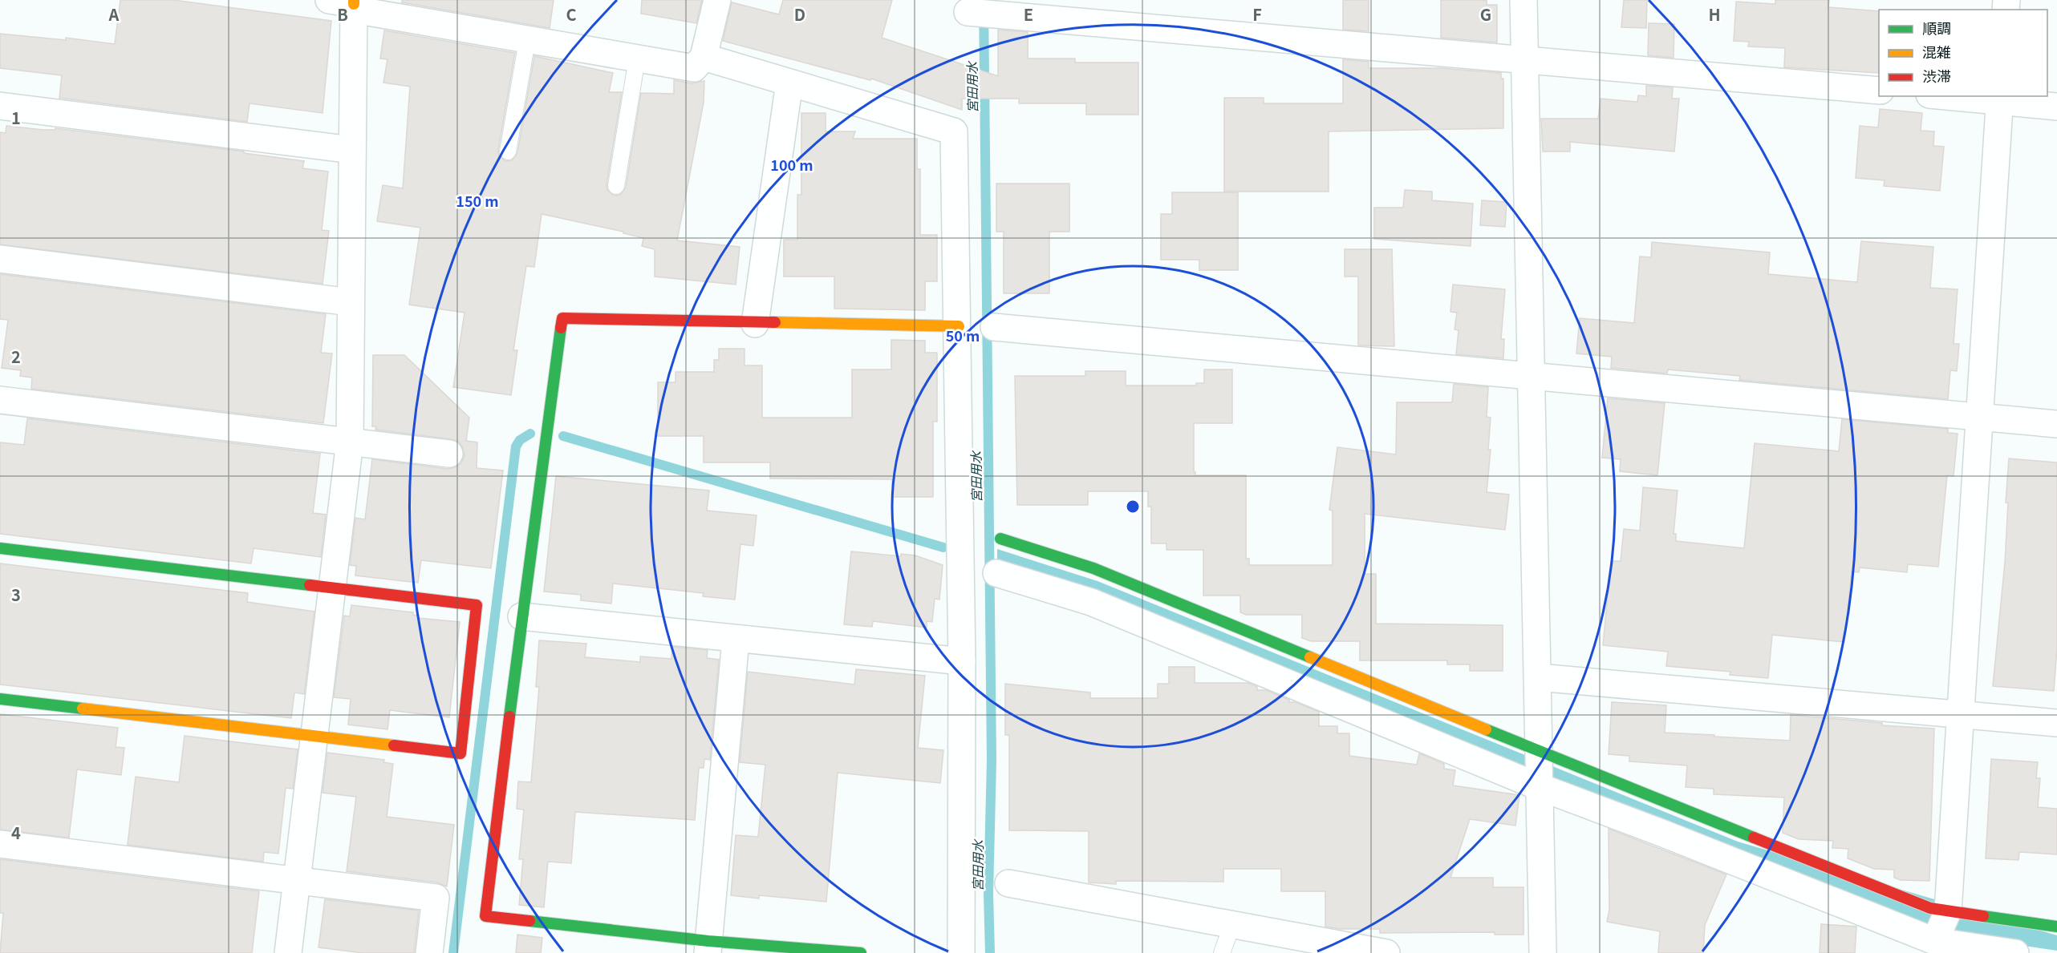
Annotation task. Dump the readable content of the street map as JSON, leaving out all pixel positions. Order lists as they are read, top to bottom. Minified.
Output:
{"water":["宮田用水"],"legend":["順調","混雑","渋滞"],"grid":{"columns":["A","B","C","D","E","F","G","H"],"rows":["1","2","3","4"]},"rings":["100 m","150 m","50 m"]}
